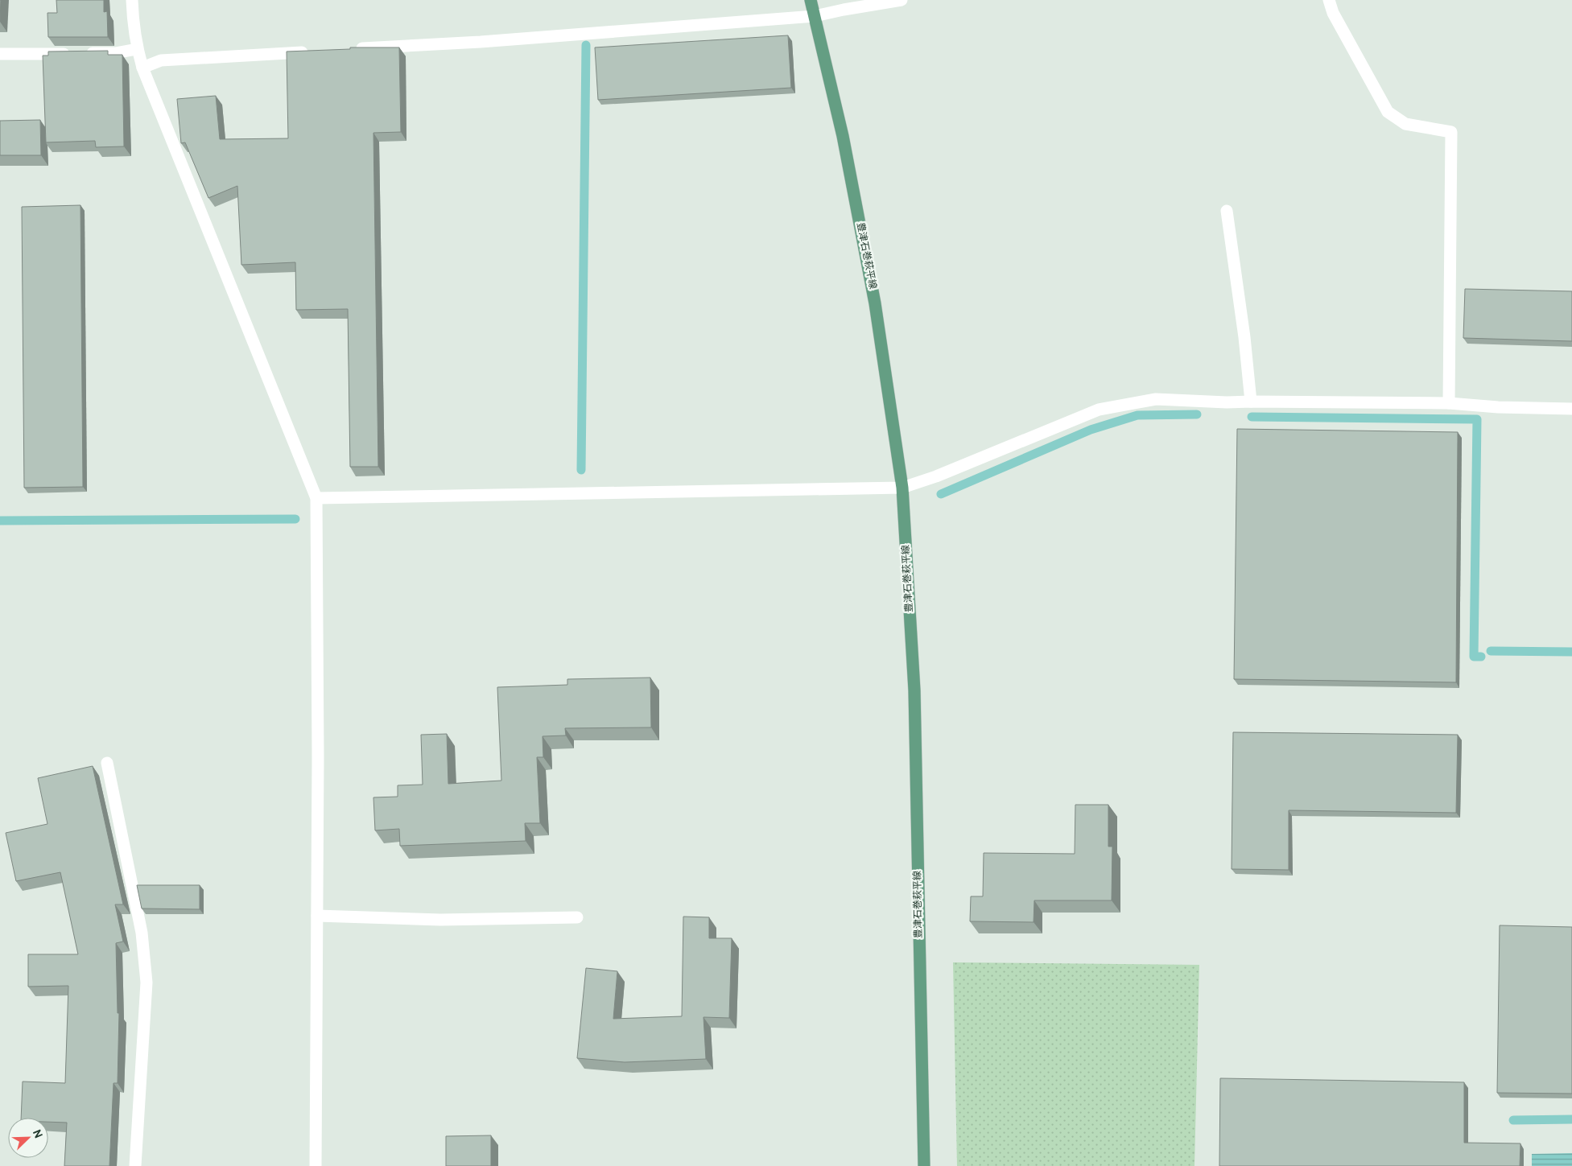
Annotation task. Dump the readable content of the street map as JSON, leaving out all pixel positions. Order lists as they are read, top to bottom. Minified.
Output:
{"streets":{"main road":["豊津石巻萩平線"]},"north":"top right"}
